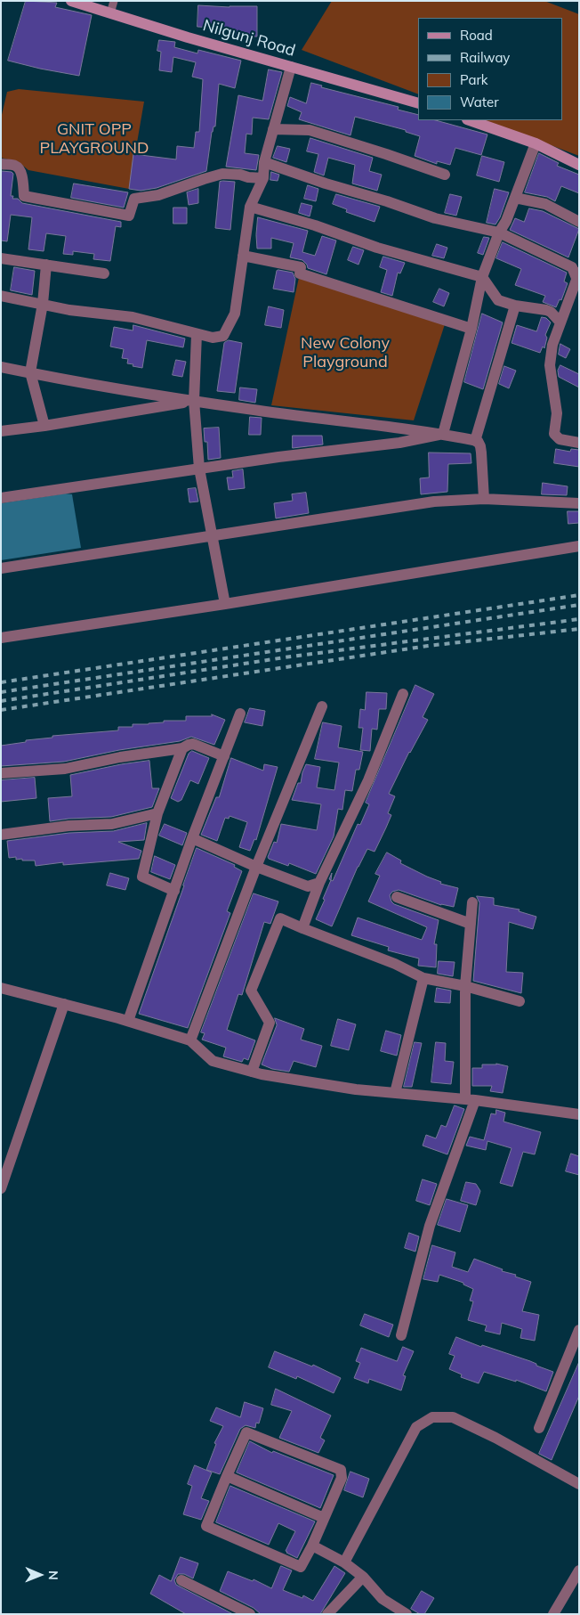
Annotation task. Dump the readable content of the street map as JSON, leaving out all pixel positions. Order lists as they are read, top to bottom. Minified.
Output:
{"streets":{"street":["Nilgunj Road"]},"parks":["GNIT OPP PLAYGROUND","New Colony Playground"],"legend":["Road","Railway","Park","Water"],"north":"right"}
